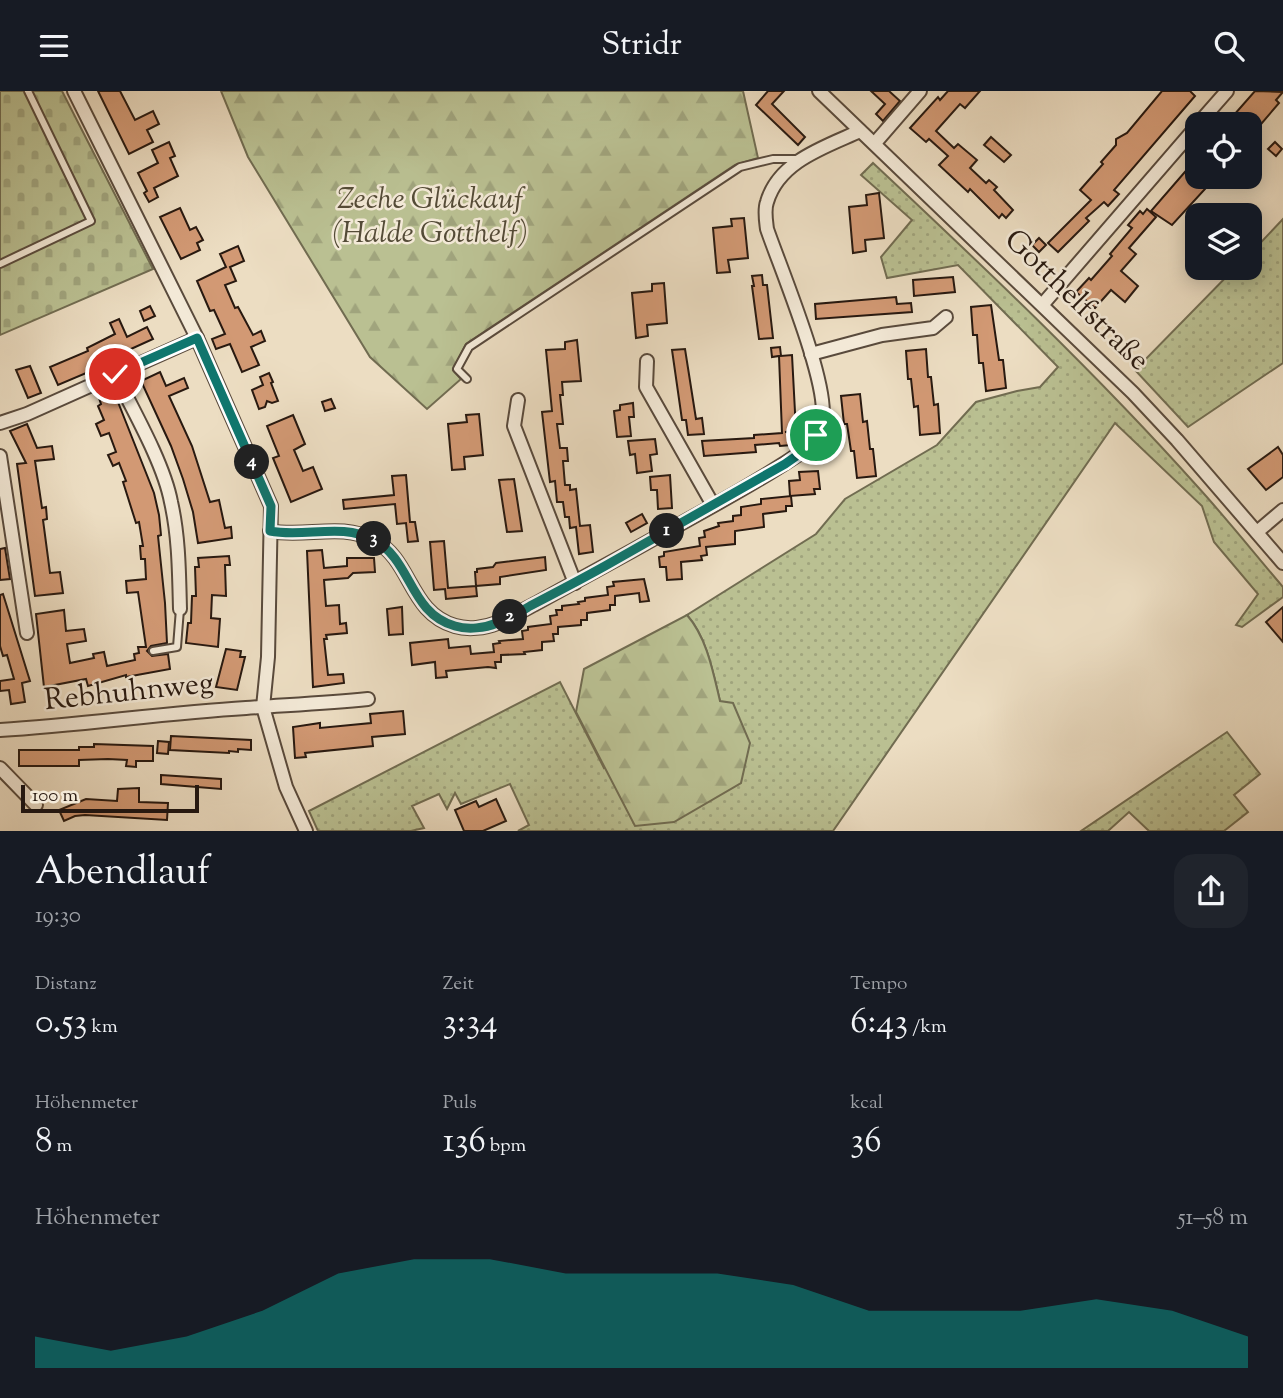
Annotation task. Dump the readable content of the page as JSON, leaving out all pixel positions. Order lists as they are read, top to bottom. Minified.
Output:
{"streets":{"street":["Gotthelfstraße","Rebhuhnweg"]},"parks":["Zeche Glückauf (Halde Gotthelf)"],"scale_bar":"100 m","page":{"header":"Stridr","pins":["4","1","3","2"],"scale":"100 m","heading":["Abendlauf","19:30"],"stats":[["Distanz","0.53 km"],["Zeit","3:34"],["Tempo","6:43 /km"],["Höhenmeter","8 m"],["Puls","136 bpm"],["kcal","36"]],"chart":["Höhenmeter","51–58 m"]}}
